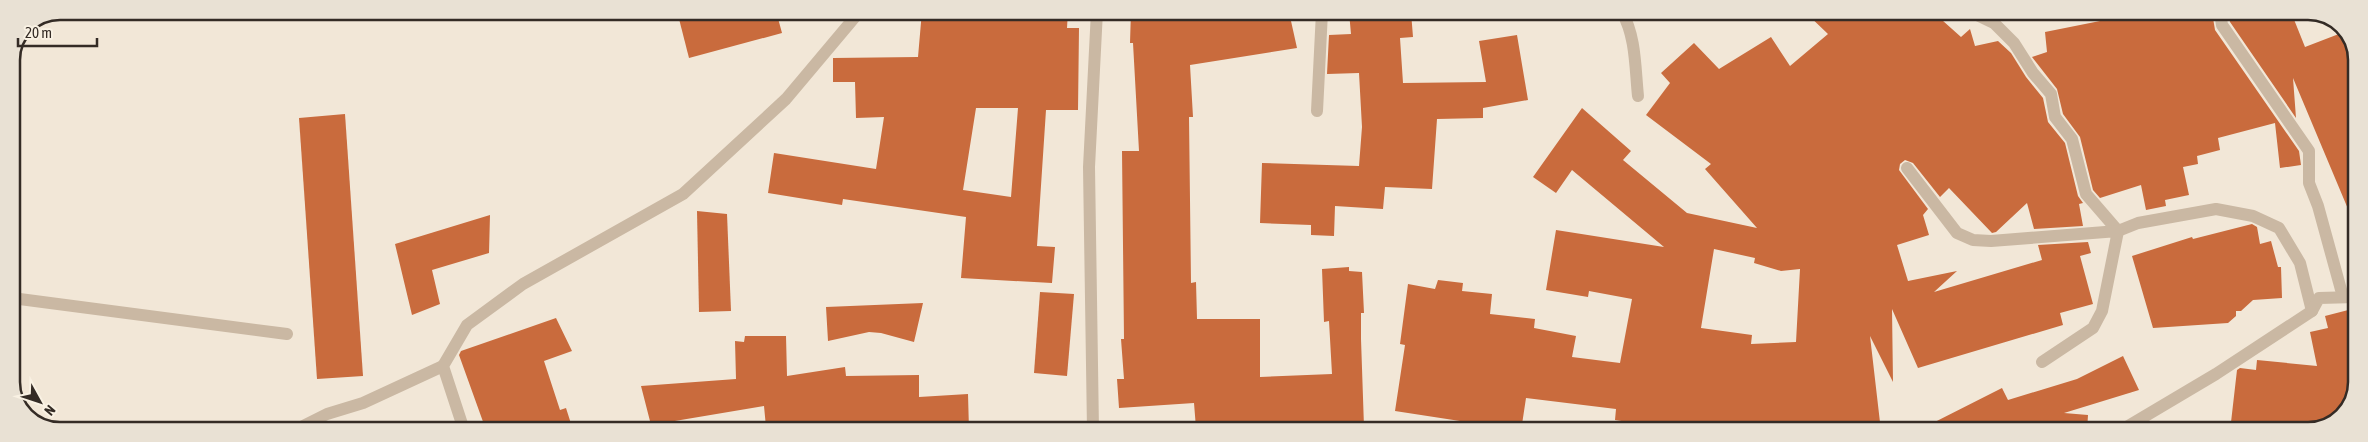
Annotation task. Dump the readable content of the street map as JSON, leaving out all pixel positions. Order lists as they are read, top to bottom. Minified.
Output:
{"scale_bar":"20 m","north":"bottom right"}
